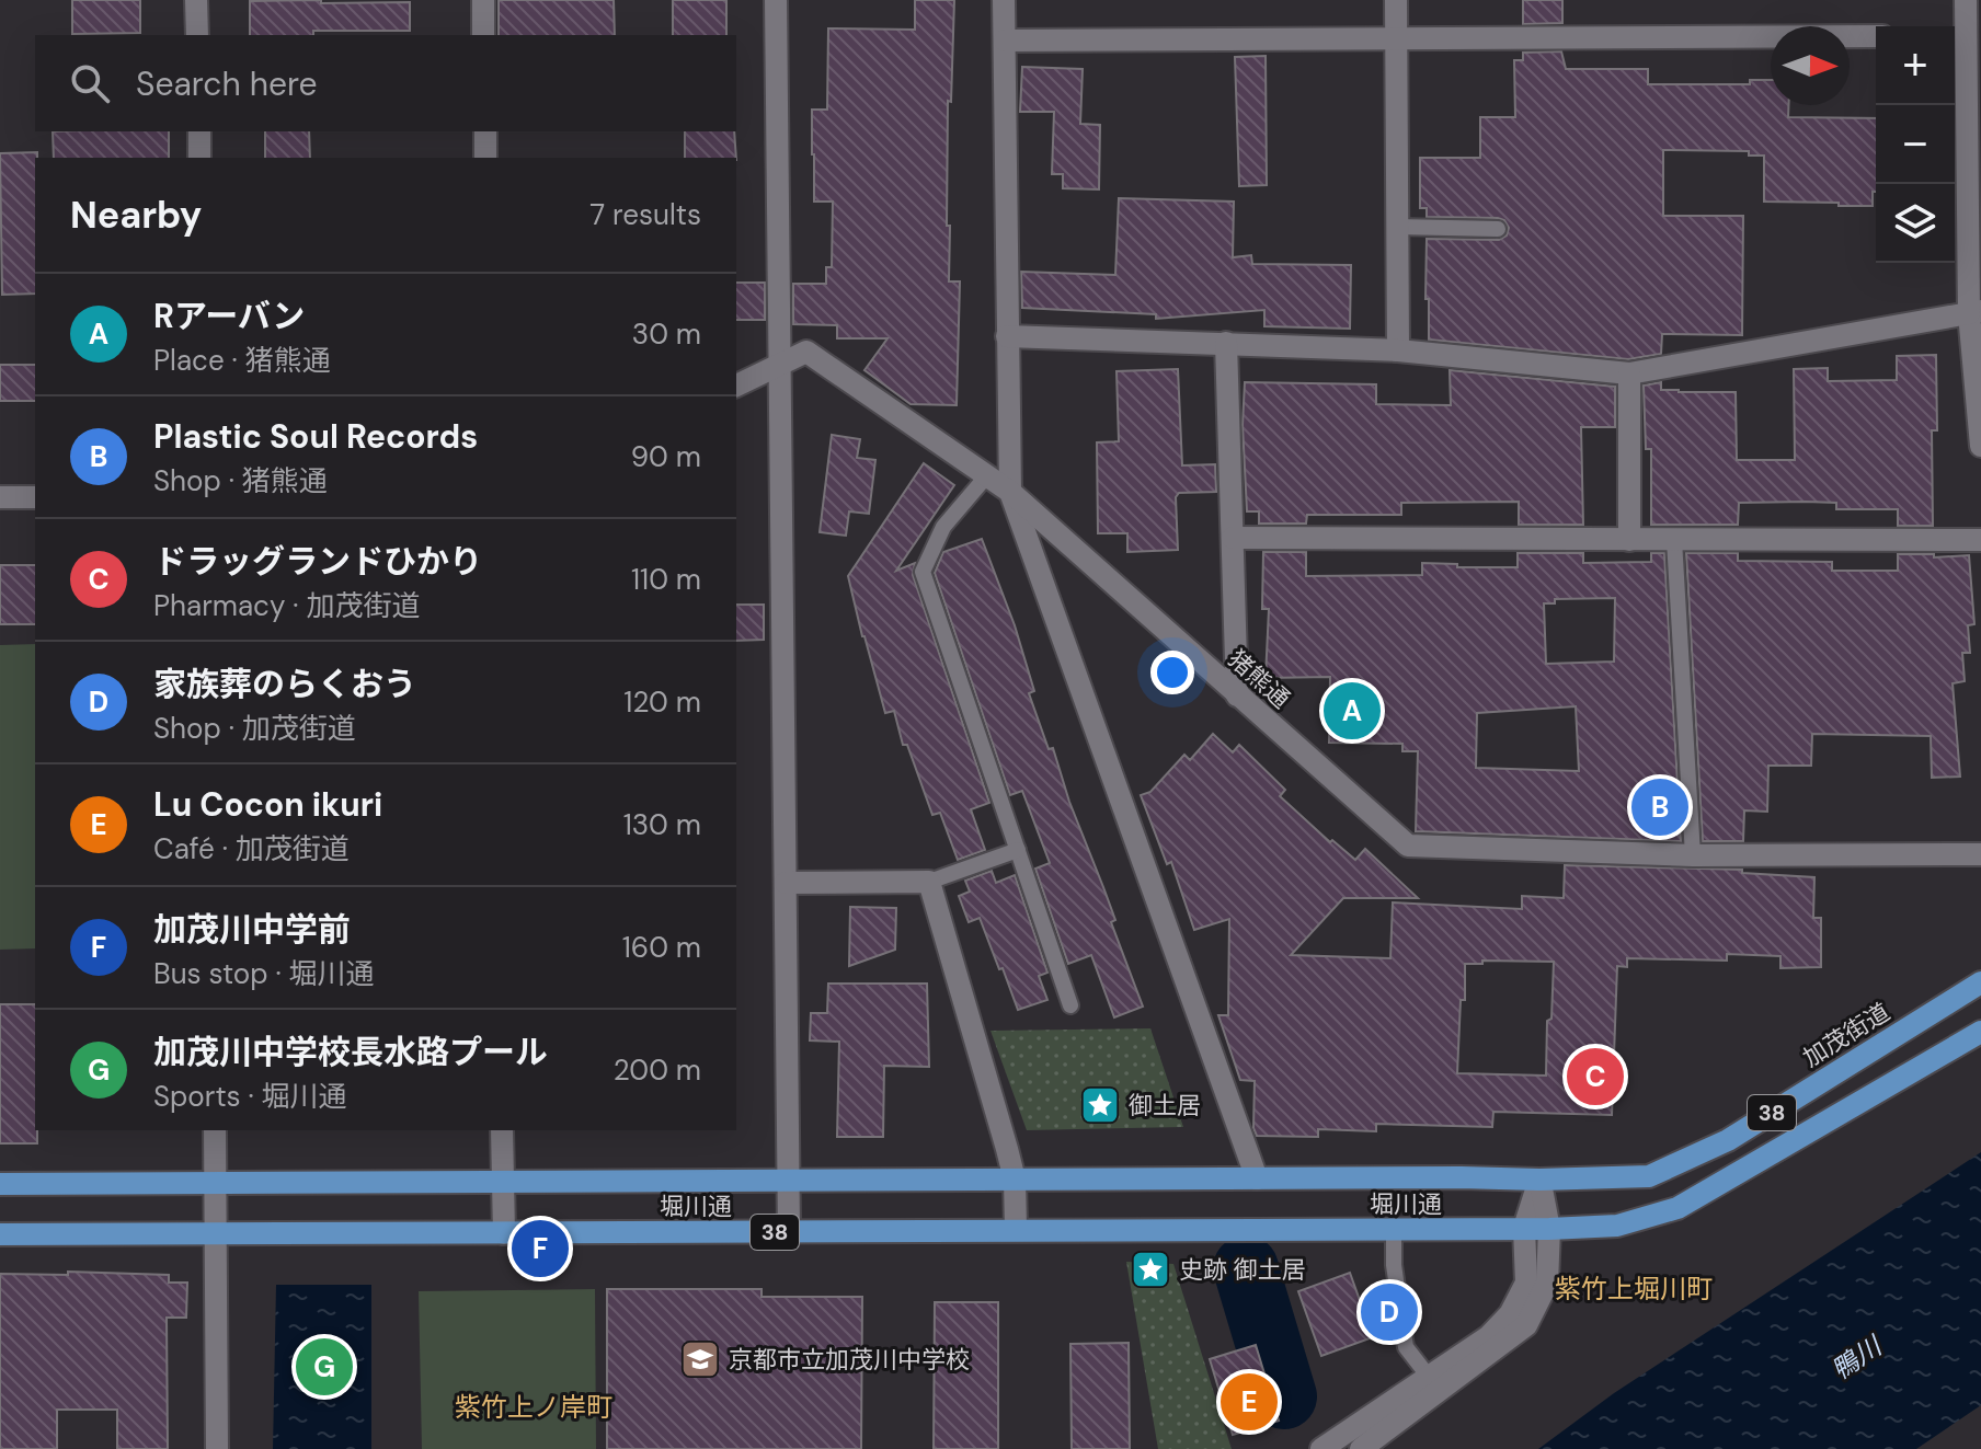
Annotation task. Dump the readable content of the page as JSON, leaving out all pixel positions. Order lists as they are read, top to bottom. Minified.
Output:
{"streets":{"main road":["加茂街道","38","堀川通"],"street":["猪熊通"]},"crossings":[["加茂街道","堀川通"],["38","堀川通"]],"districts":["紫竹上堀川町","紫竹上ノ岸町"],"water":["鴨川"],"places":{"place":["御土居","史跡 御土居"],"school or university":["京都市立加茂川中学校"]},"north":"right","page":{"map_buttons":["+","−"],"search":"Search here","heading":["Nearby","7 results"],"list":[{"mark":"A","name":"Rアーバン","note":"Place · 猪熊通","value":"30 m"},{"mark":"B","name":"Plastic Soul Records","note":"Shop · 猪熊通","value":"90 m"},{"mark":"C","name":"ドラッグランドひかり","note":"Pharmacy · 加茂街道","value":"110 m"},{"mark":"D","name":"家族葬のらくおう","note":"Shop · 加茂街道","value":"120 m"},{"mark":"E","name":"Lu Cocon ikuri","note":"Café · 加茂街道","value":"130 m"},{"mark":"F","name":"加茂川中学前","note":"Bus stop · 堀川通","value":"160 m"},{"mark":"G","name":"加茂川中学校長水路プール","note":"Sports · 堀川通","value":"200 m"}],"pins":["A","B","C","F","D","G","E"]}}
